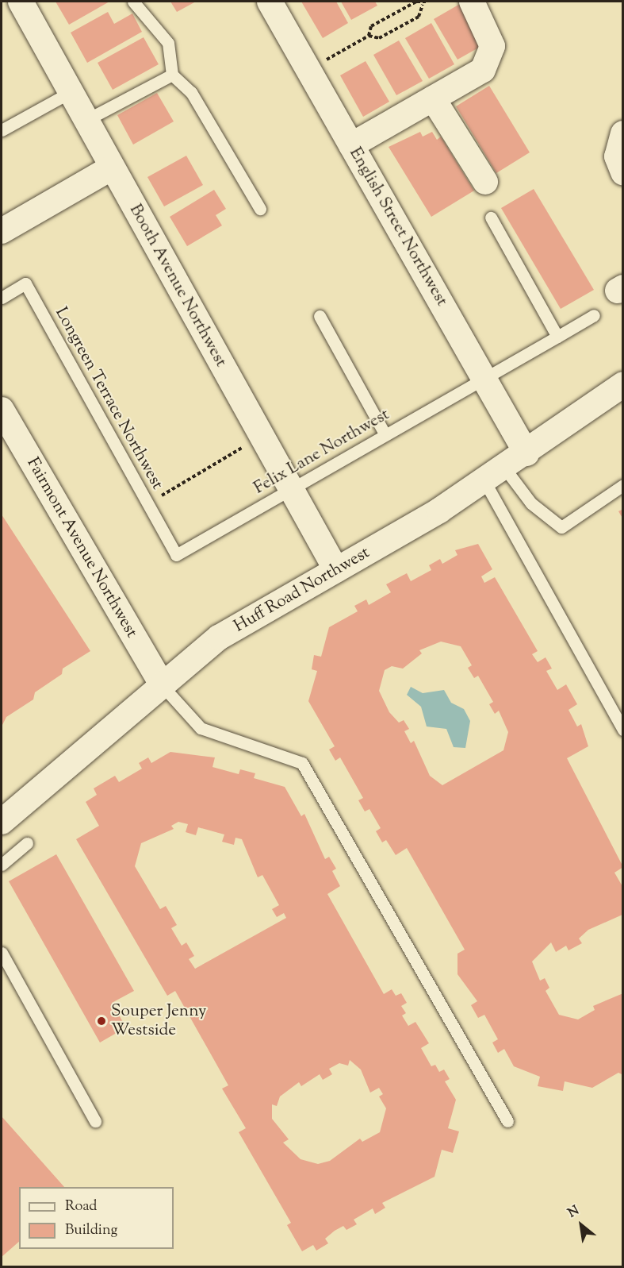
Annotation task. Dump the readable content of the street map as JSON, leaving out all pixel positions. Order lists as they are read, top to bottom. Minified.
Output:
{"streets":{"street":["English Street Northwest","Booth Avenue Northwest","Fairmont Avenue Northwest","Huff Road Northwest"],"lane":["Longreen Terrace Northwest","Felix Lane Northwest"]},"crossings":[["English Street Northwest","Felix Lane Northwest"],["English Street Northwest","Huff Road Northwest"],["Booth Avenue Northwest","Felix Lane Northwest"],["Booth Avenue Northwest","Huff Road Northwest"],["Longreen Terrace Northwest","Felix Lane Northwest"],["Fairmont Avenue Northwest","Huff Road Northwest"]],"places":["Souper Jenny Westside"],"legend":["Road","Building"],"north":"top left"}
